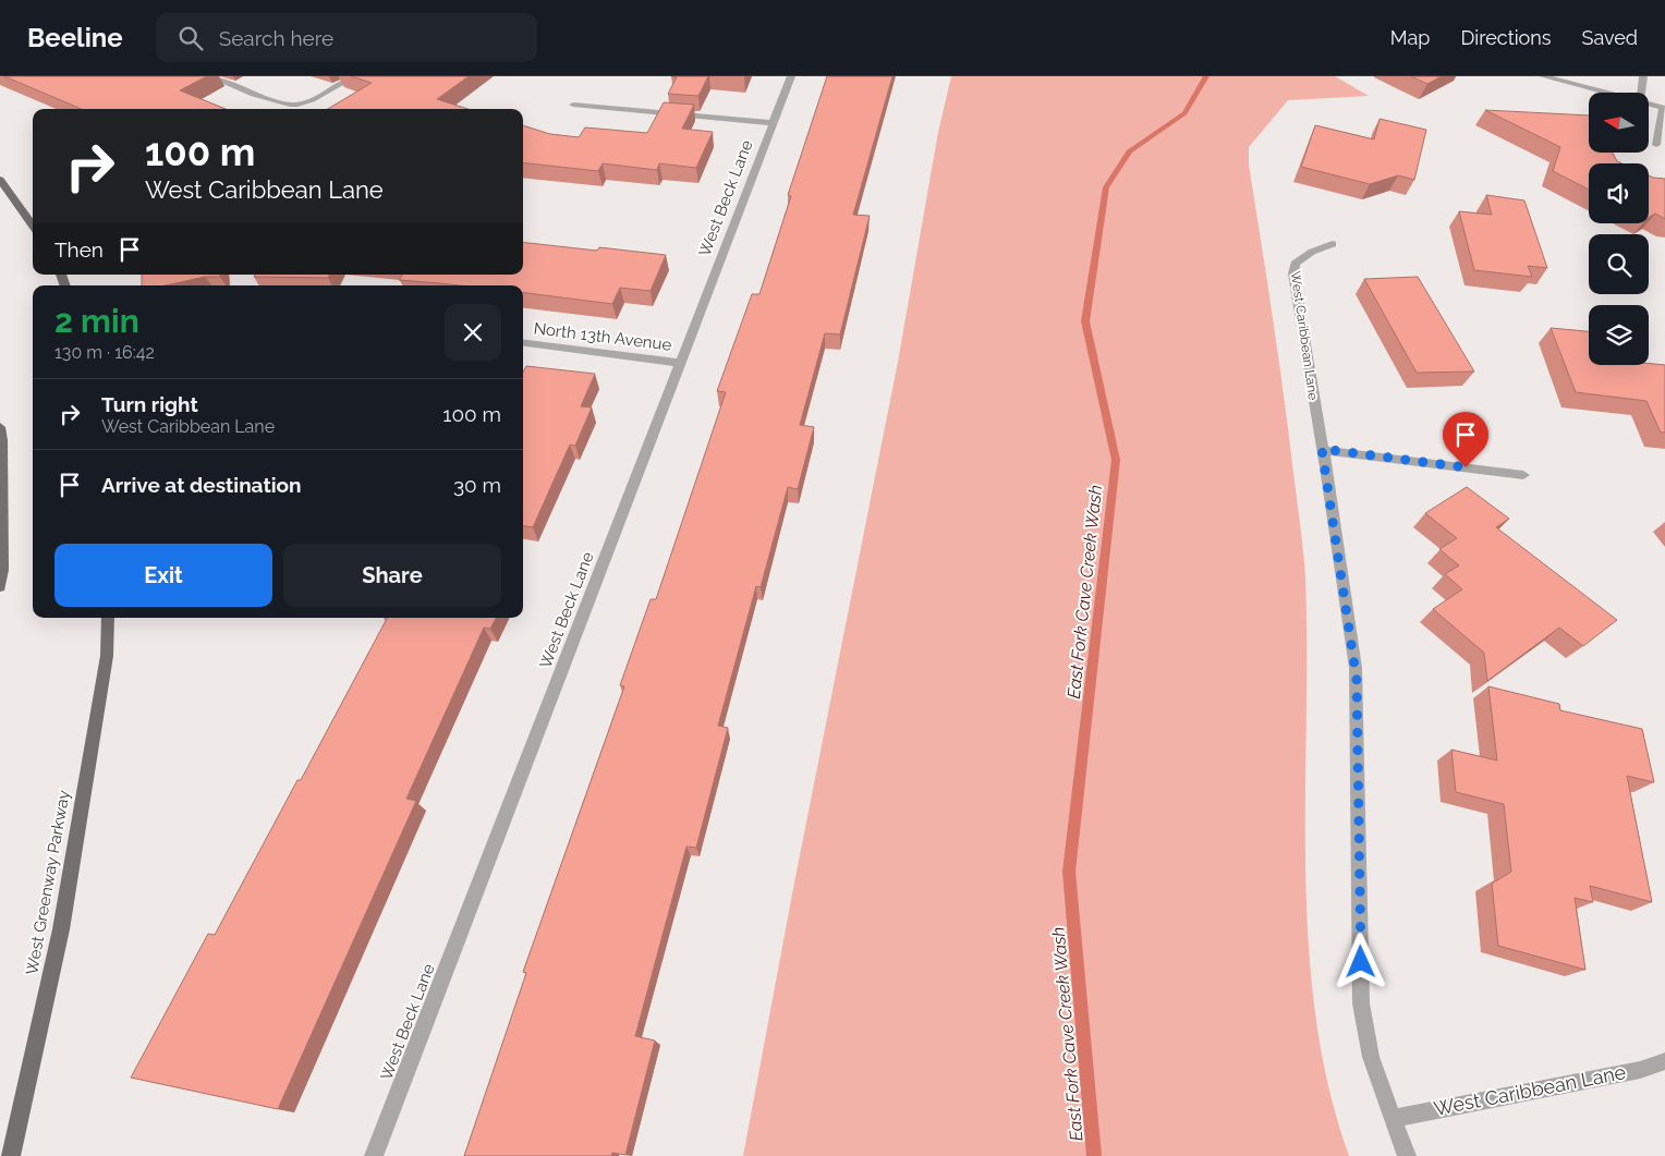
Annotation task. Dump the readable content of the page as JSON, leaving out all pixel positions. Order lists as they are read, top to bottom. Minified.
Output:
{"streets":{"main road":["West Greenway Parkway"],"street":["West Beck Lane","West Caribbean Lane","North 13th Avenue"]},"crossings":[["West Beck Lane","North 13th Avenue"]],"water":["East Fork Cave Creek Wash"],"north":"left","page":{"header":"Beeline","search":"Search here","nav":["Map","Directions","Saved"],"turn":["100 m","West Caribbean Lane"],"then":"Then","heading":["2 min","130 m · 16:42"],"list":[{"name":"Turn right","note":"West Caribbean Lane","value":"100 m"},{"name":"Arrive at destination","value":"30 m"}],"buttons":["Exit","Share"]}}
